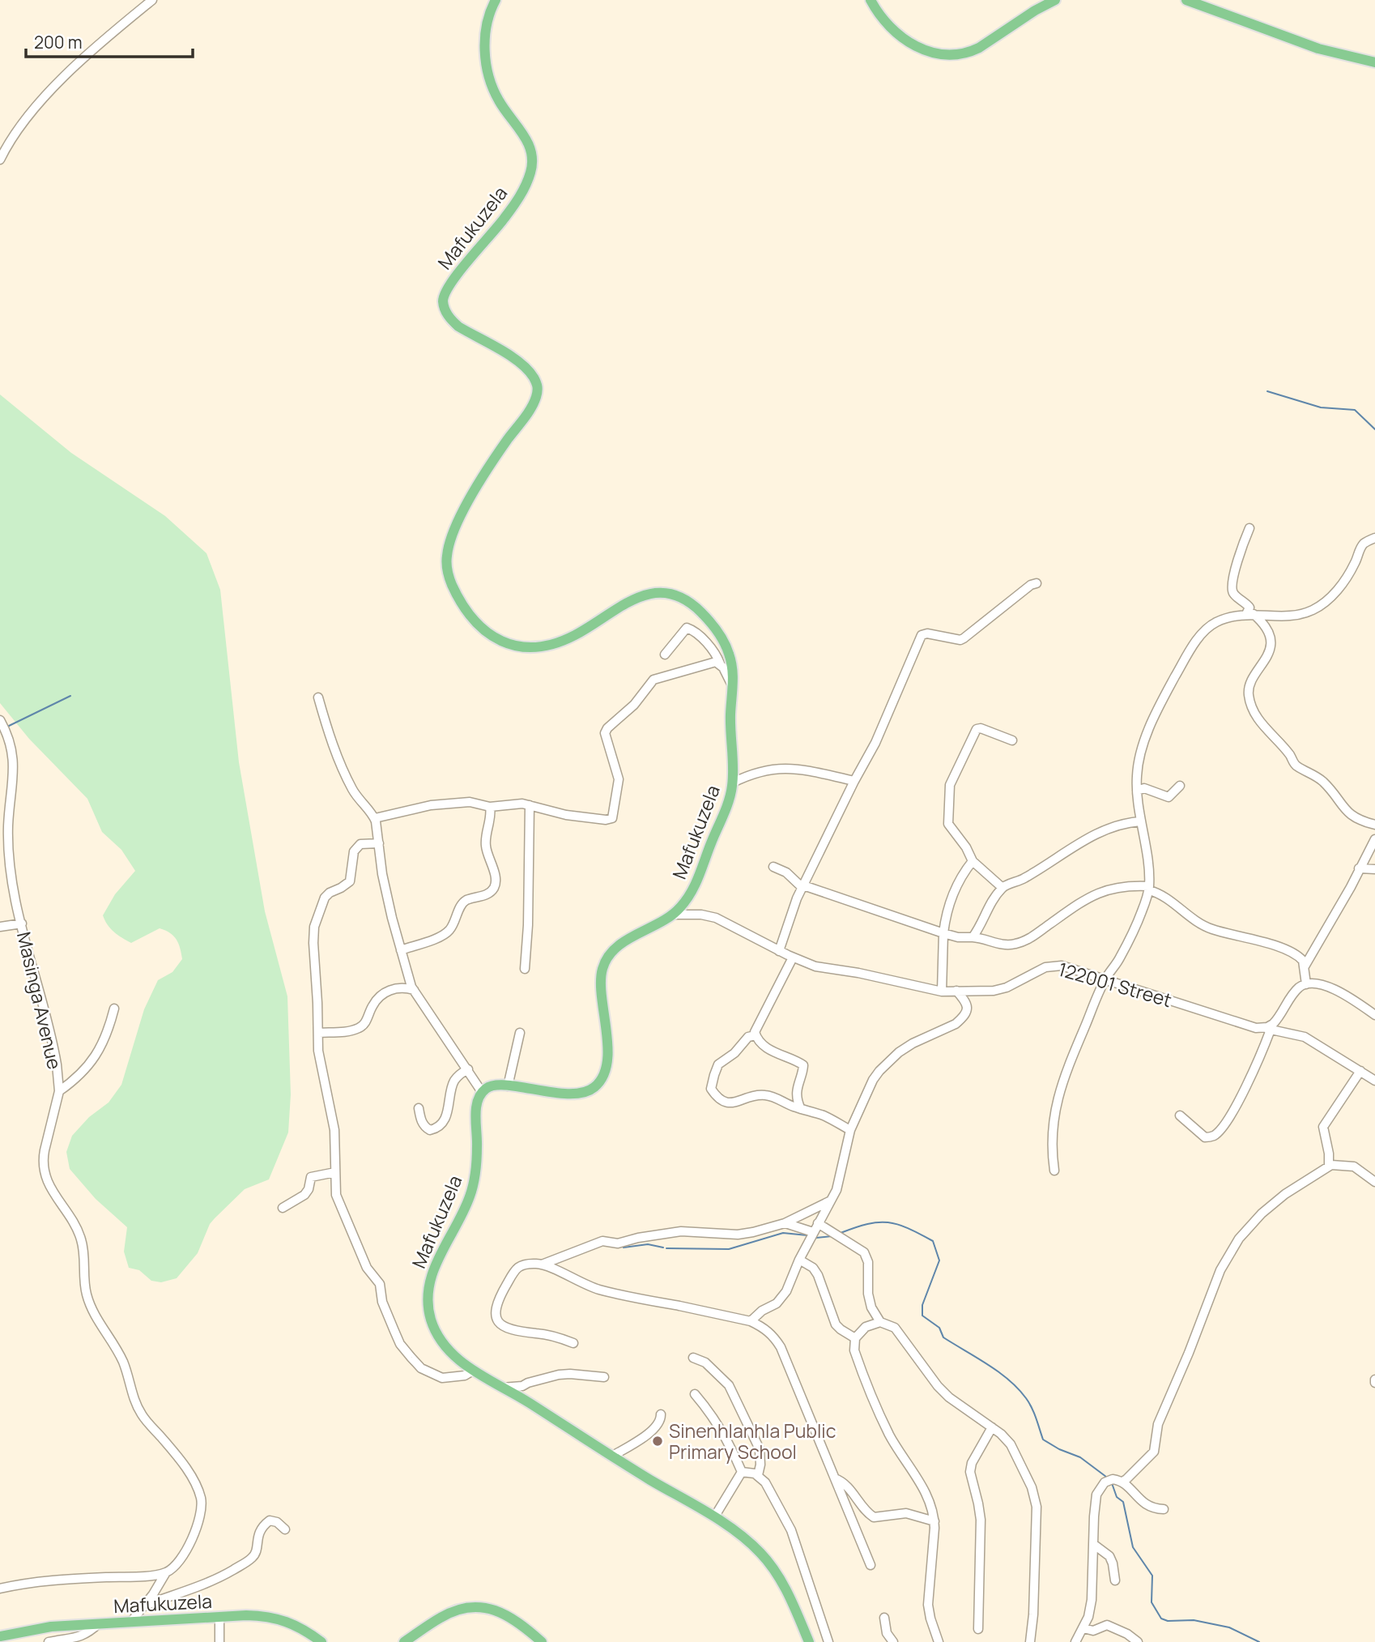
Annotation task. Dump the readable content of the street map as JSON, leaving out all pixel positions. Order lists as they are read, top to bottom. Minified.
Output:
{"streets":{"main road":["Mafukuzela"],"street":["122001 Street","Masinga Avenue"]},"crossings":[["Mafukuzela","122001 Street"],["Mafukuzela","Masinga Avenue"]],"places":["Sinenhlanhla Public Primary School"],"scale_bar":"200 m"}
